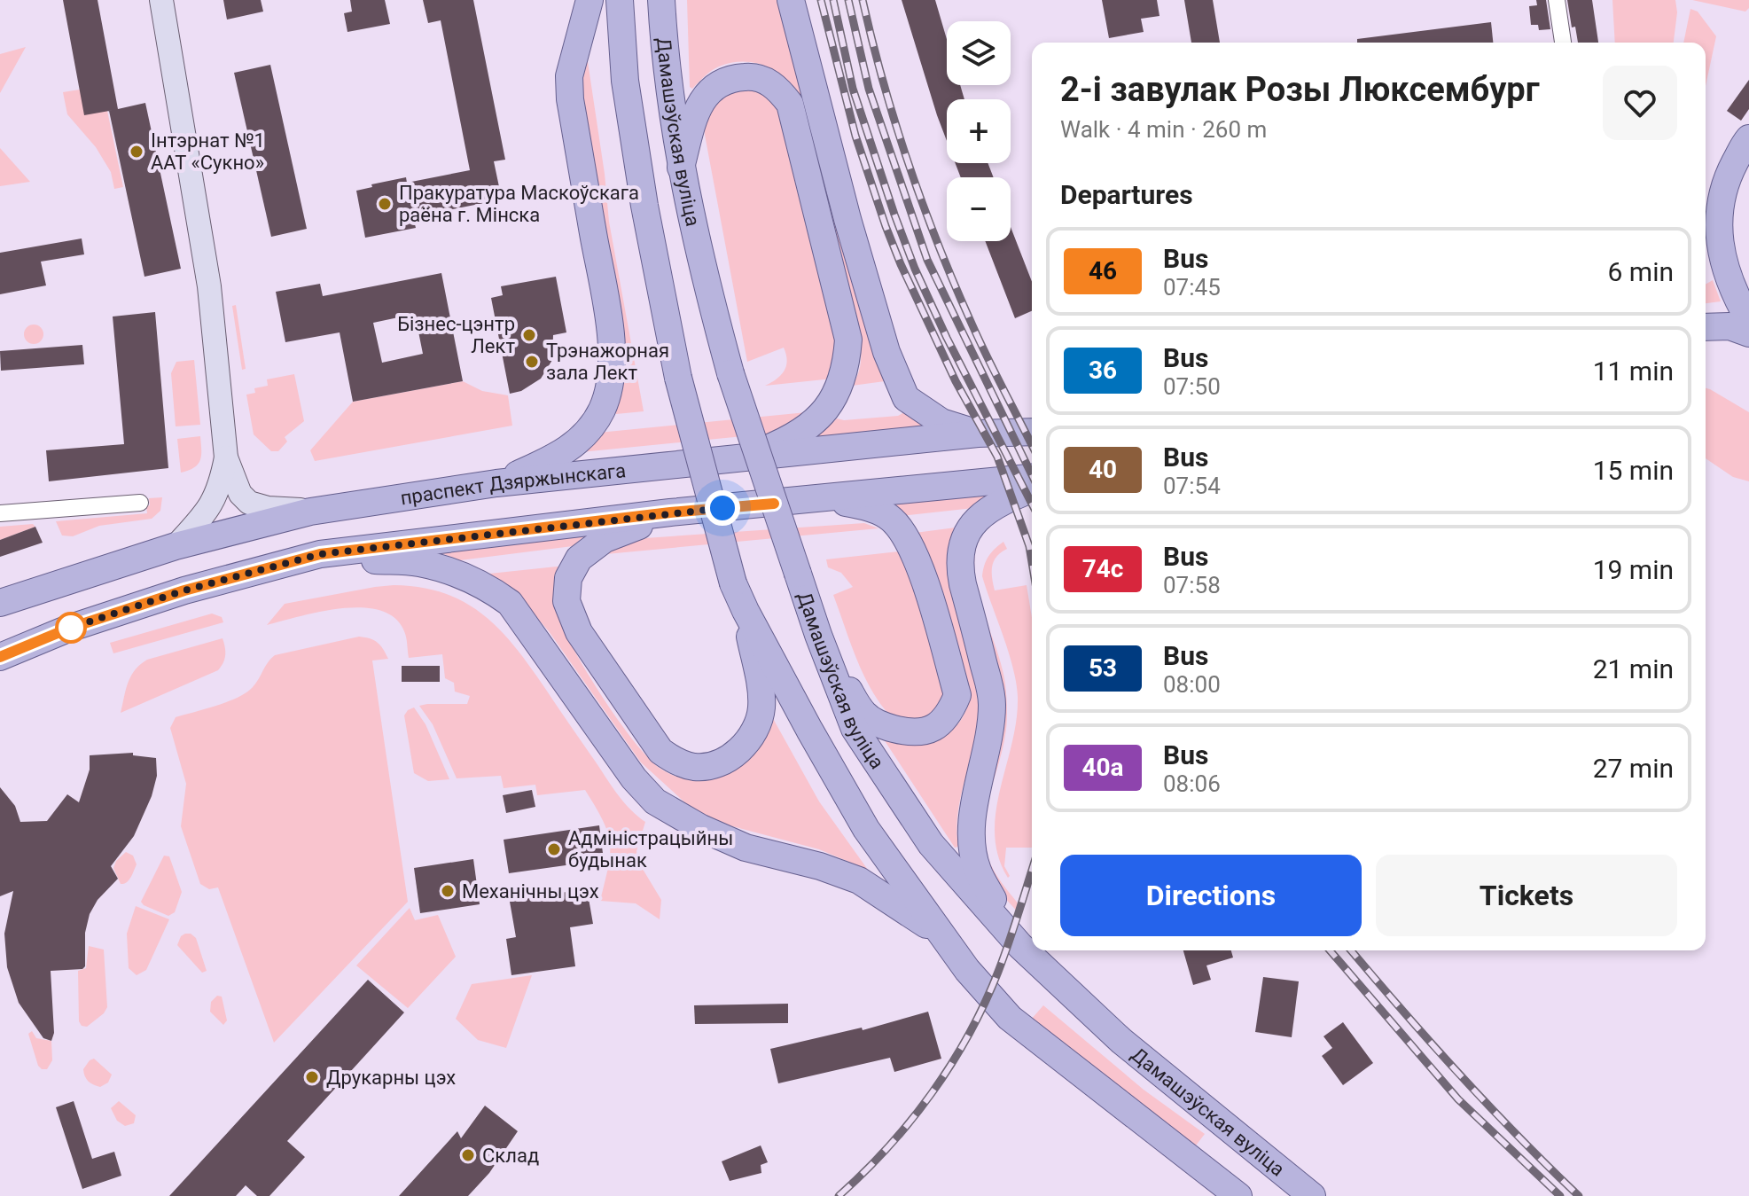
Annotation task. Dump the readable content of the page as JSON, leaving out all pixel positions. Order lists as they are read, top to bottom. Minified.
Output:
{"streets":{"main road":["Дамашэўская вуліца","праспект Дзяржынскага"]},"places":["Інтэрнат №1 ААТ «Сукно»","Пракуратура Маскоўскага раёна г. Мінска","Бізнес-цэнтр Лект","Трэнажорная зала Лект","Адміністрацыйны будынак","Механічны цэх","Друкарны цэх","Склад"],"lines":["bus line 46"],"page":{"map_buttons":["+","−"],"heading":[["2-і завулак Розы Люксембург","Walk · 4 min · 260 m"],"Departures"],"list":[{"mark":"46","name":"Bus","note":"07:45","value":"6 min"},{"mark":"36","name":"Bus","note":"07:50","value":"11 min"},{"mark":"40","name":"Bus","note":"07:54","value":"15 min"},{"mark":"74с","name":"Bus","note":"07:58","value":"19 min"},{"mark":"53","name":"Bus","note":"08:00","value":"21 min"},{"mark":"40а","name":"Bus","note":"08:06","value":"27 min"}],"buttons":["Directions","Tickets"]}}
